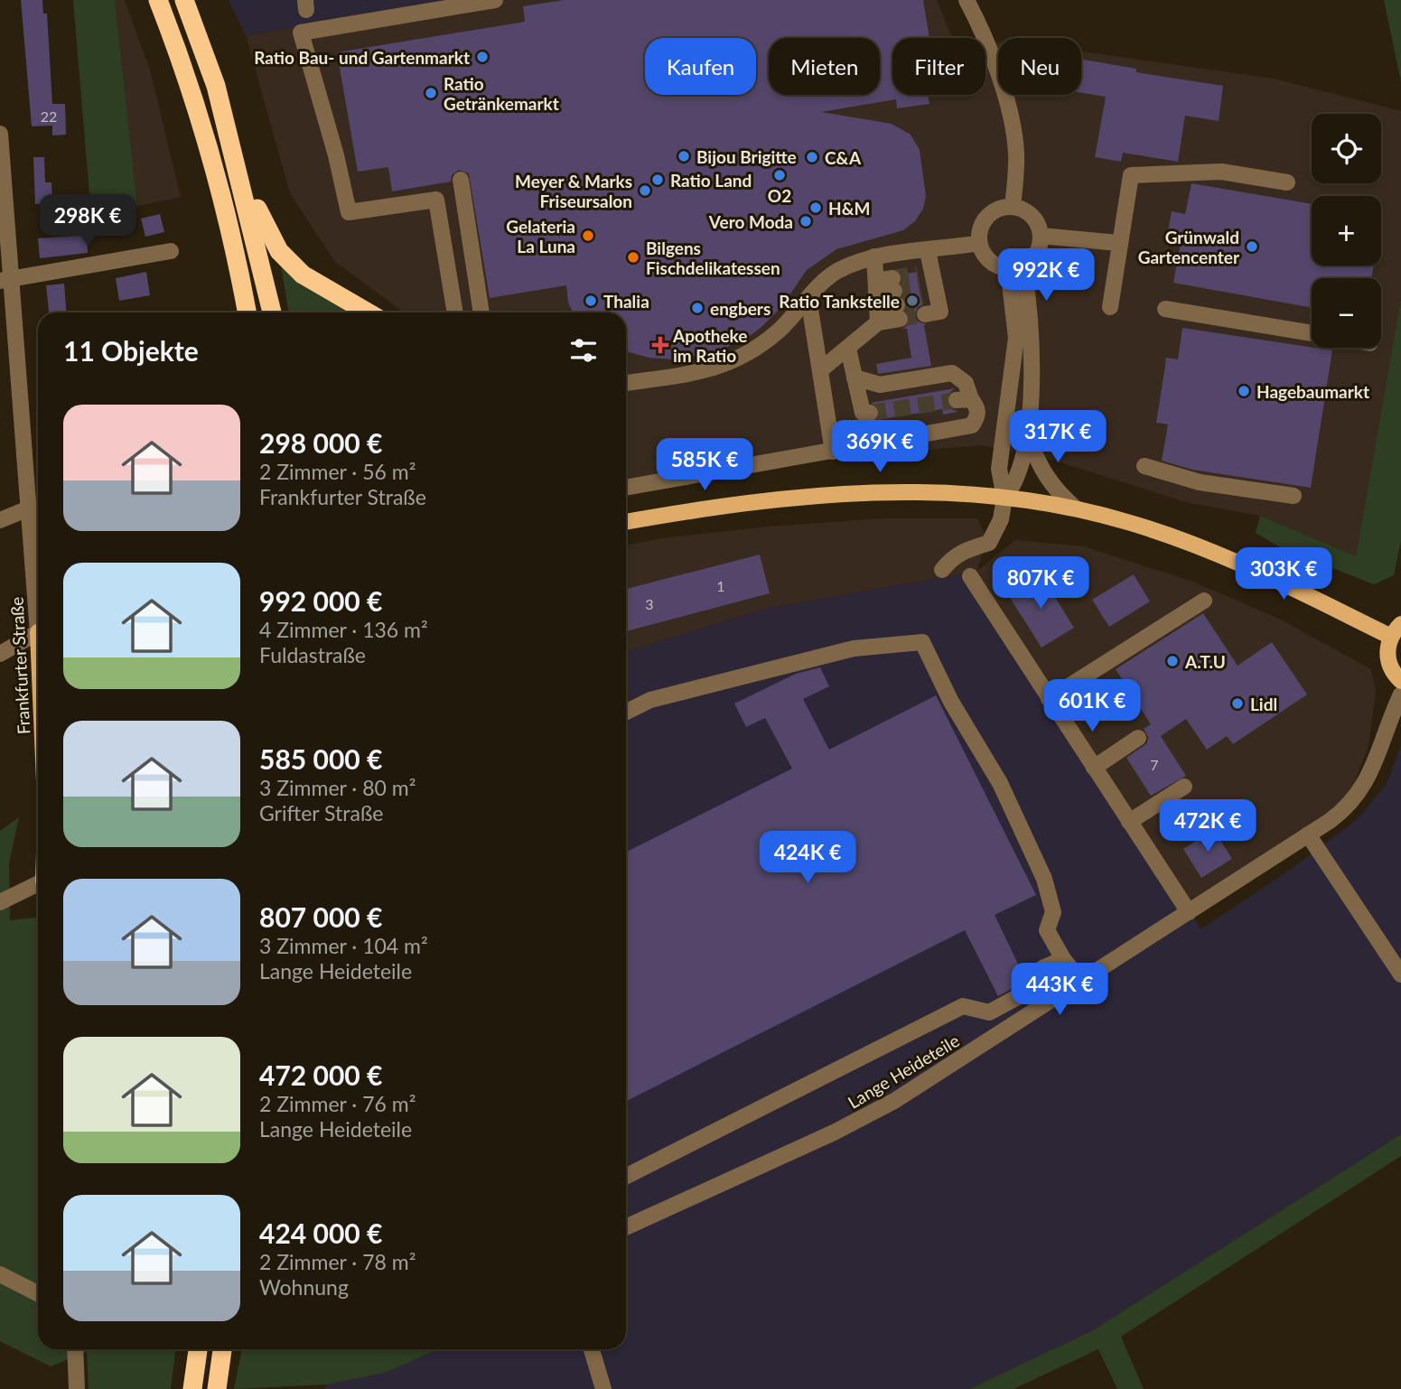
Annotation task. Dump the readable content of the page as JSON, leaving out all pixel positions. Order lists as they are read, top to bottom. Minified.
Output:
{"streets":{"street":["Frankfurter Straße","Lange Heideteile"]},"places":{"other":["Ratio Bau- und Gartenmarkt","Ratio Getränkemarkt","Bijou Brigitte","C&A","O2","Ratio Land","Meyer & Marks Friseursalon","H&M","Vero Moda","Gelateria La Luna","Grünwald Gartencenter","Bilgens Fischdelikatessen","Thalia","Ratio Tankstelle","engbers","Hagebaumarkt","A.T.U","Lidl"],"health":["Apotheke im Ratio"]},"house_numbers":["22","1","3","7"],"page":{"chip":["Kaufen","Mieten","Filter","Neu"],"map_buttons":["+","−"],"price":["298K €","992K €","317K €","369K €","585K €","303K €","807K €","601K €","472K €","424K €","443K €"],"heading":"11 Objekte","list":[{"name":"298 000 €","note":"2 Zimmer · 56 m² · Frankfurter Straße"},{"name":"992 000 €","note":"4 Zimmer · 136 m² · Fuldastraße"},{"name":"585 000 €","note":"3 Zimmer · 80 m² · Grifter Straße"},{"name":"807 000 €","note":"3 Zimmer · 104 m² · Lange Heideteile"},{"name":"472 000 €","note":"2 Zimmer · 76 m² · Lange Heideteile"},{"name":"424 000 €","note":"2 Zimmer · 78 m² · Wohnung"}]}}
